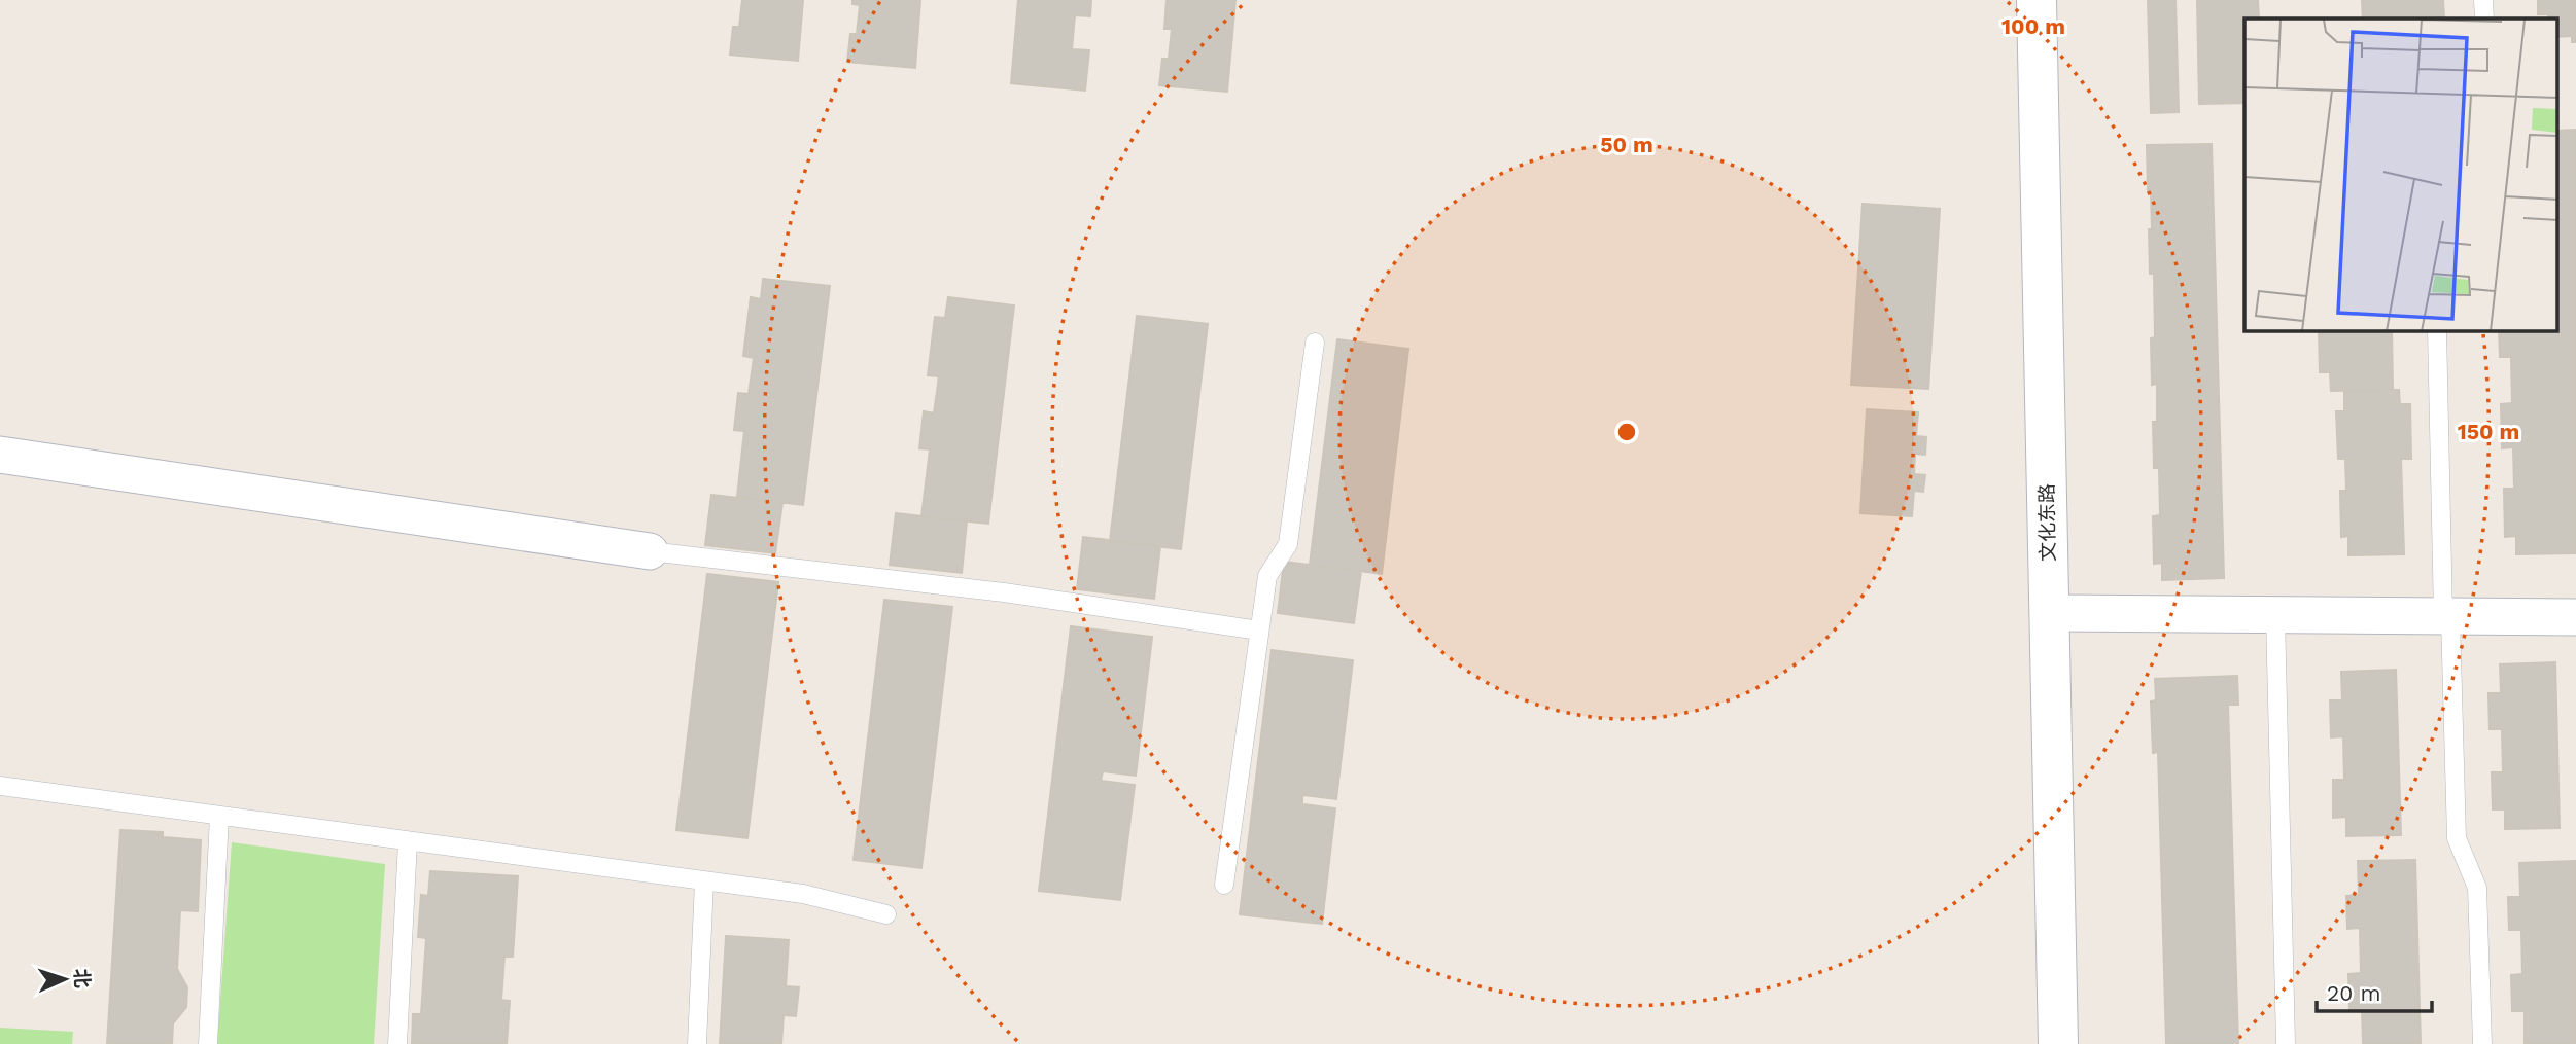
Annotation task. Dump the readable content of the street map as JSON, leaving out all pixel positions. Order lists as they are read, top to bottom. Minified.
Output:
{"streets":{"street":["文化东路"]},"scale_bar":"20 m","north":"right","rings":["100 m","50 m","150 m"]}
